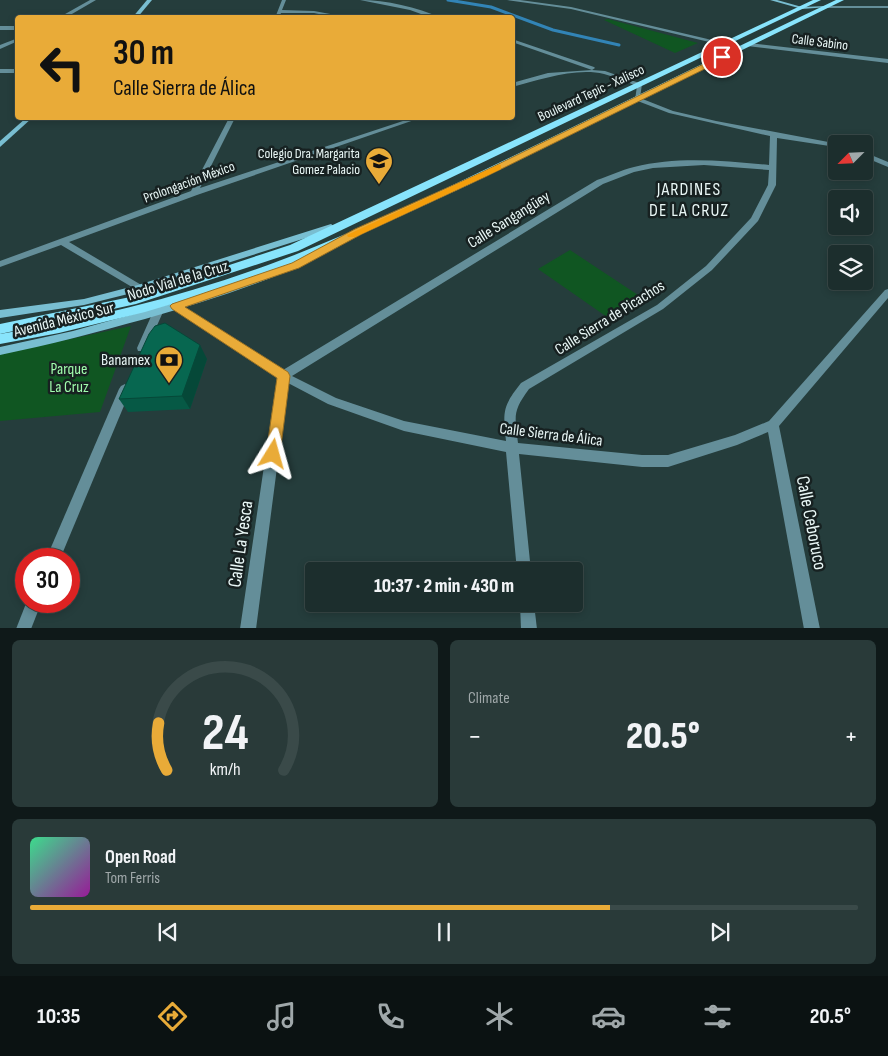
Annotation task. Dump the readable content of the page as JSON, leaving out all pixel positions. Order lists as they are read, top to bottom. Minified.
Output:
{"streets":{"main road":["Boulevard Tepic - Xalisco","Nodo Vial de la Cruz","Avenida México Sur"],"street":["Calle Sabino","Prolongación México","Calle Sangangüey","Calle Sierra de Picachos","Calle Sierra de Álica","Calle Ceboruco","Calle La Yesca"]},"crossings":[["Calle Sabino","Boulevard Tepic - Xalisco"],["Boulevard Tepic - Xalisco","Nodo Vial de la Cruz"],["Boulevard Tepic - Xalisco","Avenida México Sur"],["Calle Sangangüey","Calle Sierra de Picachos"],["Calle Sangangüey","Calle Sierra de Álica"],["Calle Sangangüey","Calle La Yesca"],["Nodo Vial de la Cruz","Avenida México Sur"],["Calle Sierra de Picachos","Calle Sierra de Álica"],["Avenida México Sur","Calle Sierra de Álica"],["Calle Sierra de Álica","Calle Ceboruco"],["Calle Sierra de Álica","Calle La Yesca"]],"districts":["JARDINES DE LA CRUZ"],"parks":["Parque La Cruz"],"places":{"school or university":["Colegio Dra. Margarita Gomez Palacio"],"bank":["Banamex"]},"north":"bottom left","page":{"turn":["30 m","Calle Sierra de Álica"],"limit":"30","trip":"10:37 · 2 min · 430 m","tile":"Climate","heat":["−","20.5°","+"],"song":["Open Road","Tom Ferris"],"tabs":["10:35","20.5°"],"gauge":["24","km/h"]}}
